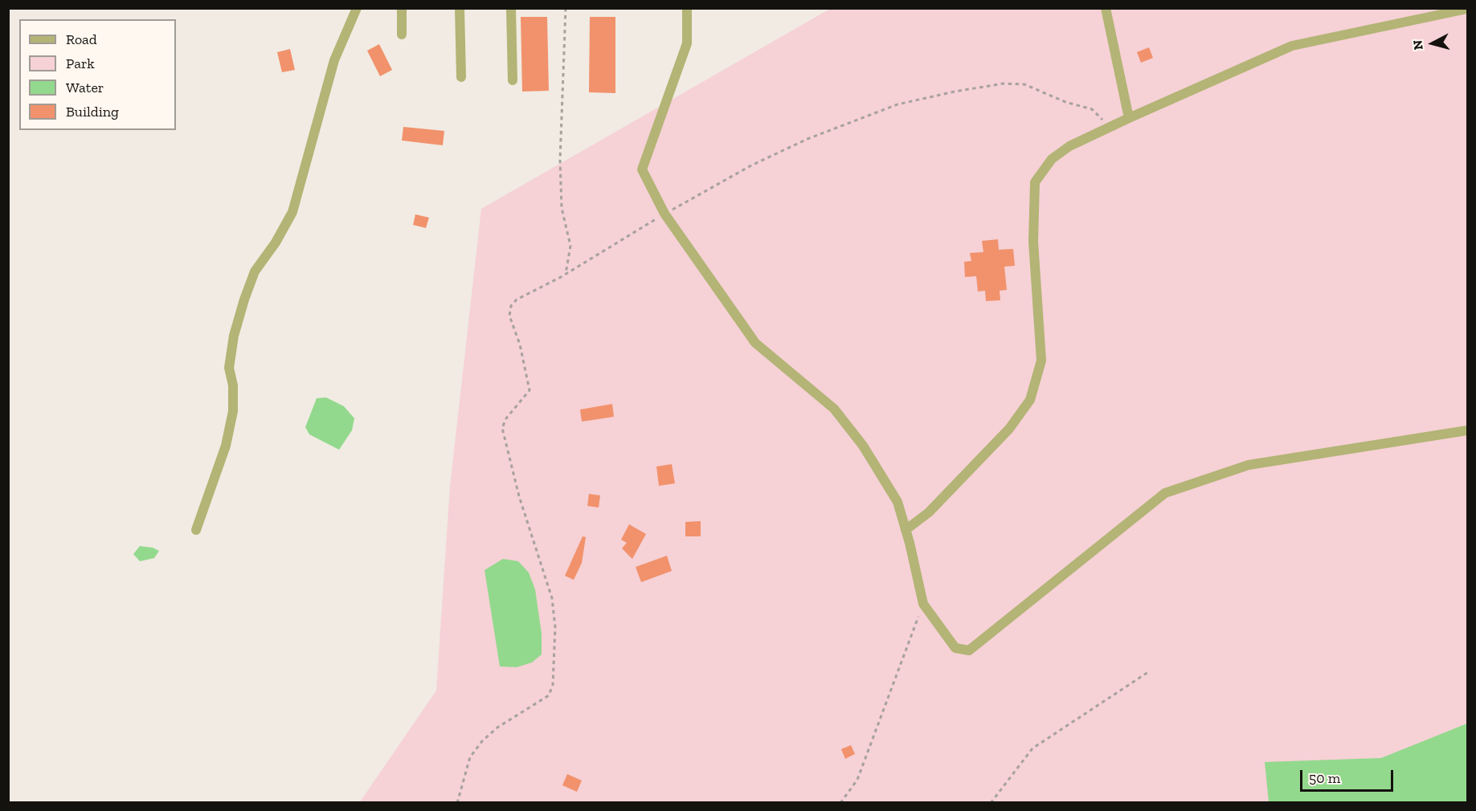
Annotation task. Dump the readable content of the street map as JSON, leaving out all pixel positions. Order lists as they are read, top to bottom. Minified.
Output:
{"legend":["Road","Park","Water","Building"],"scale_bar":"50 m","north":"left"}
